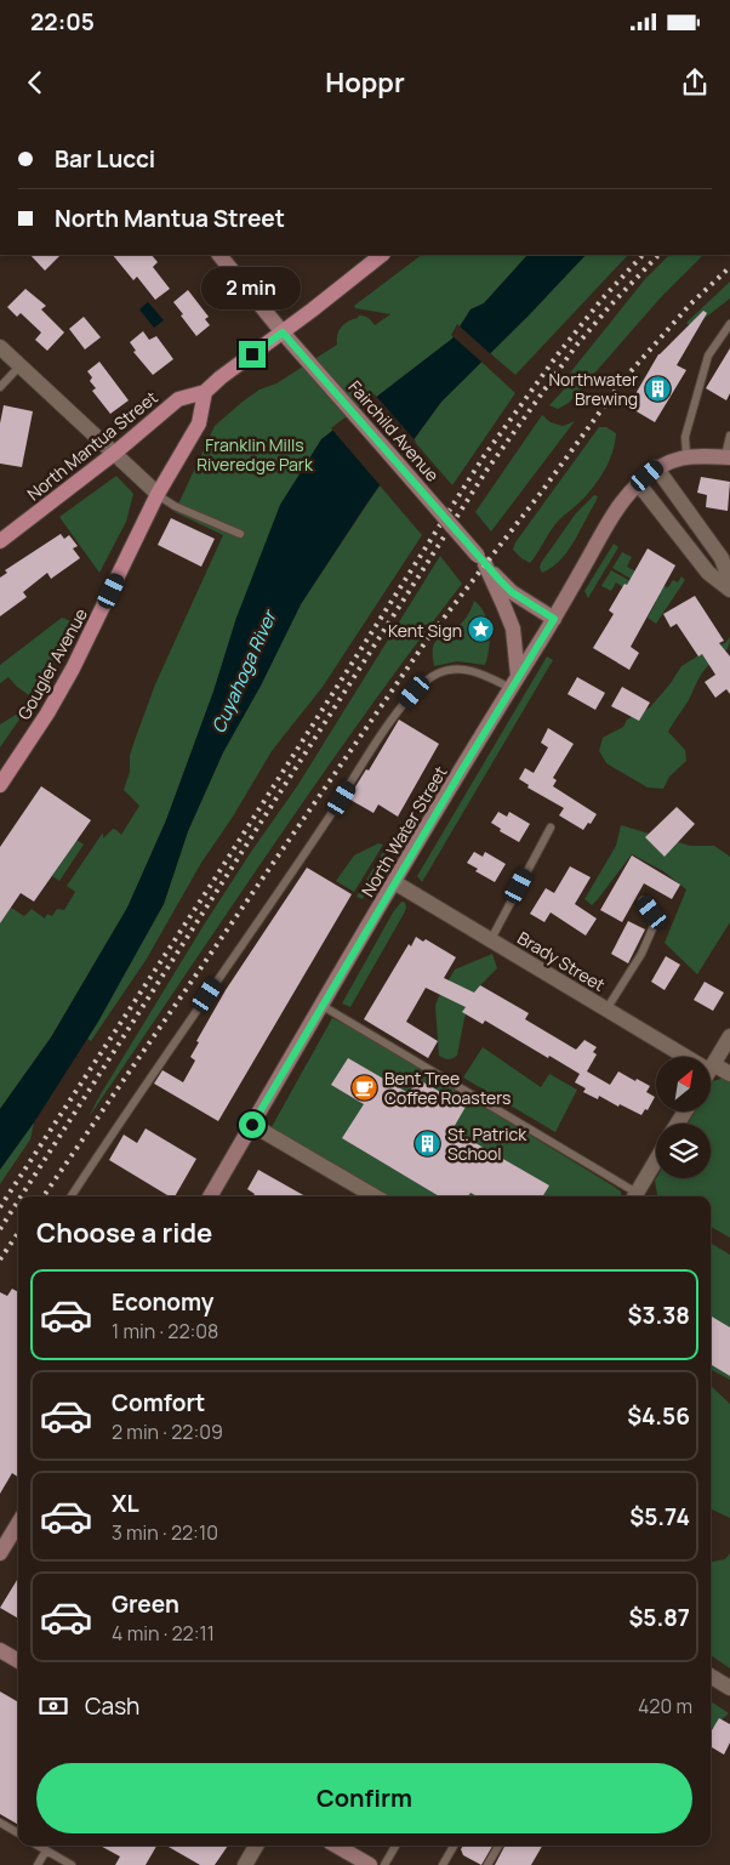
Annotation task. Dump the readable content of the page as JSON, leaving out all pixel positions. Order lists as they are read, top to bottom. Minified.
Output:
{"streets":{"main road":["Fairchild Avenue","North Mantua Street","Gougler Avenue","North Water Street"],"street":["Brady Street"]},"crossings":[["Fairchild Avenue","North Mantua Street"],["Fairchild Avenue","North Water Street"],["North Mantua Street","Gougler Avenue"],["North Water Street","Brady Street"]],"water":["Cuyahoga River"],"parks":["Franklin Mills Riveredge Park"],"places":{"building":["Northwater Brewing","St. Patrick School"],"place":["Kent Sign"],"cafe":["Bent Tree Coffee Roasters"]},"north":"top right","page":{"status":"22:05","header":"Hoppr","banner":["Bar Lucci","North Mantua Street"],"bubble":"2 min","heading":"Choose a ride","list":[{"name":"Economy","note":"1 min · 22:08","value":"$3.38"},{"name":"Comfort","note":"2 min · 22:09","value":"$4.56"},{"name":"XL","note":"3 min · 22:10","value":"$5.74"},{"name":"Green","note":"4 min · 22:11","value":"$5.87"}],"pay":["Cash","420 m"],"buttons":"Confirm"}}
